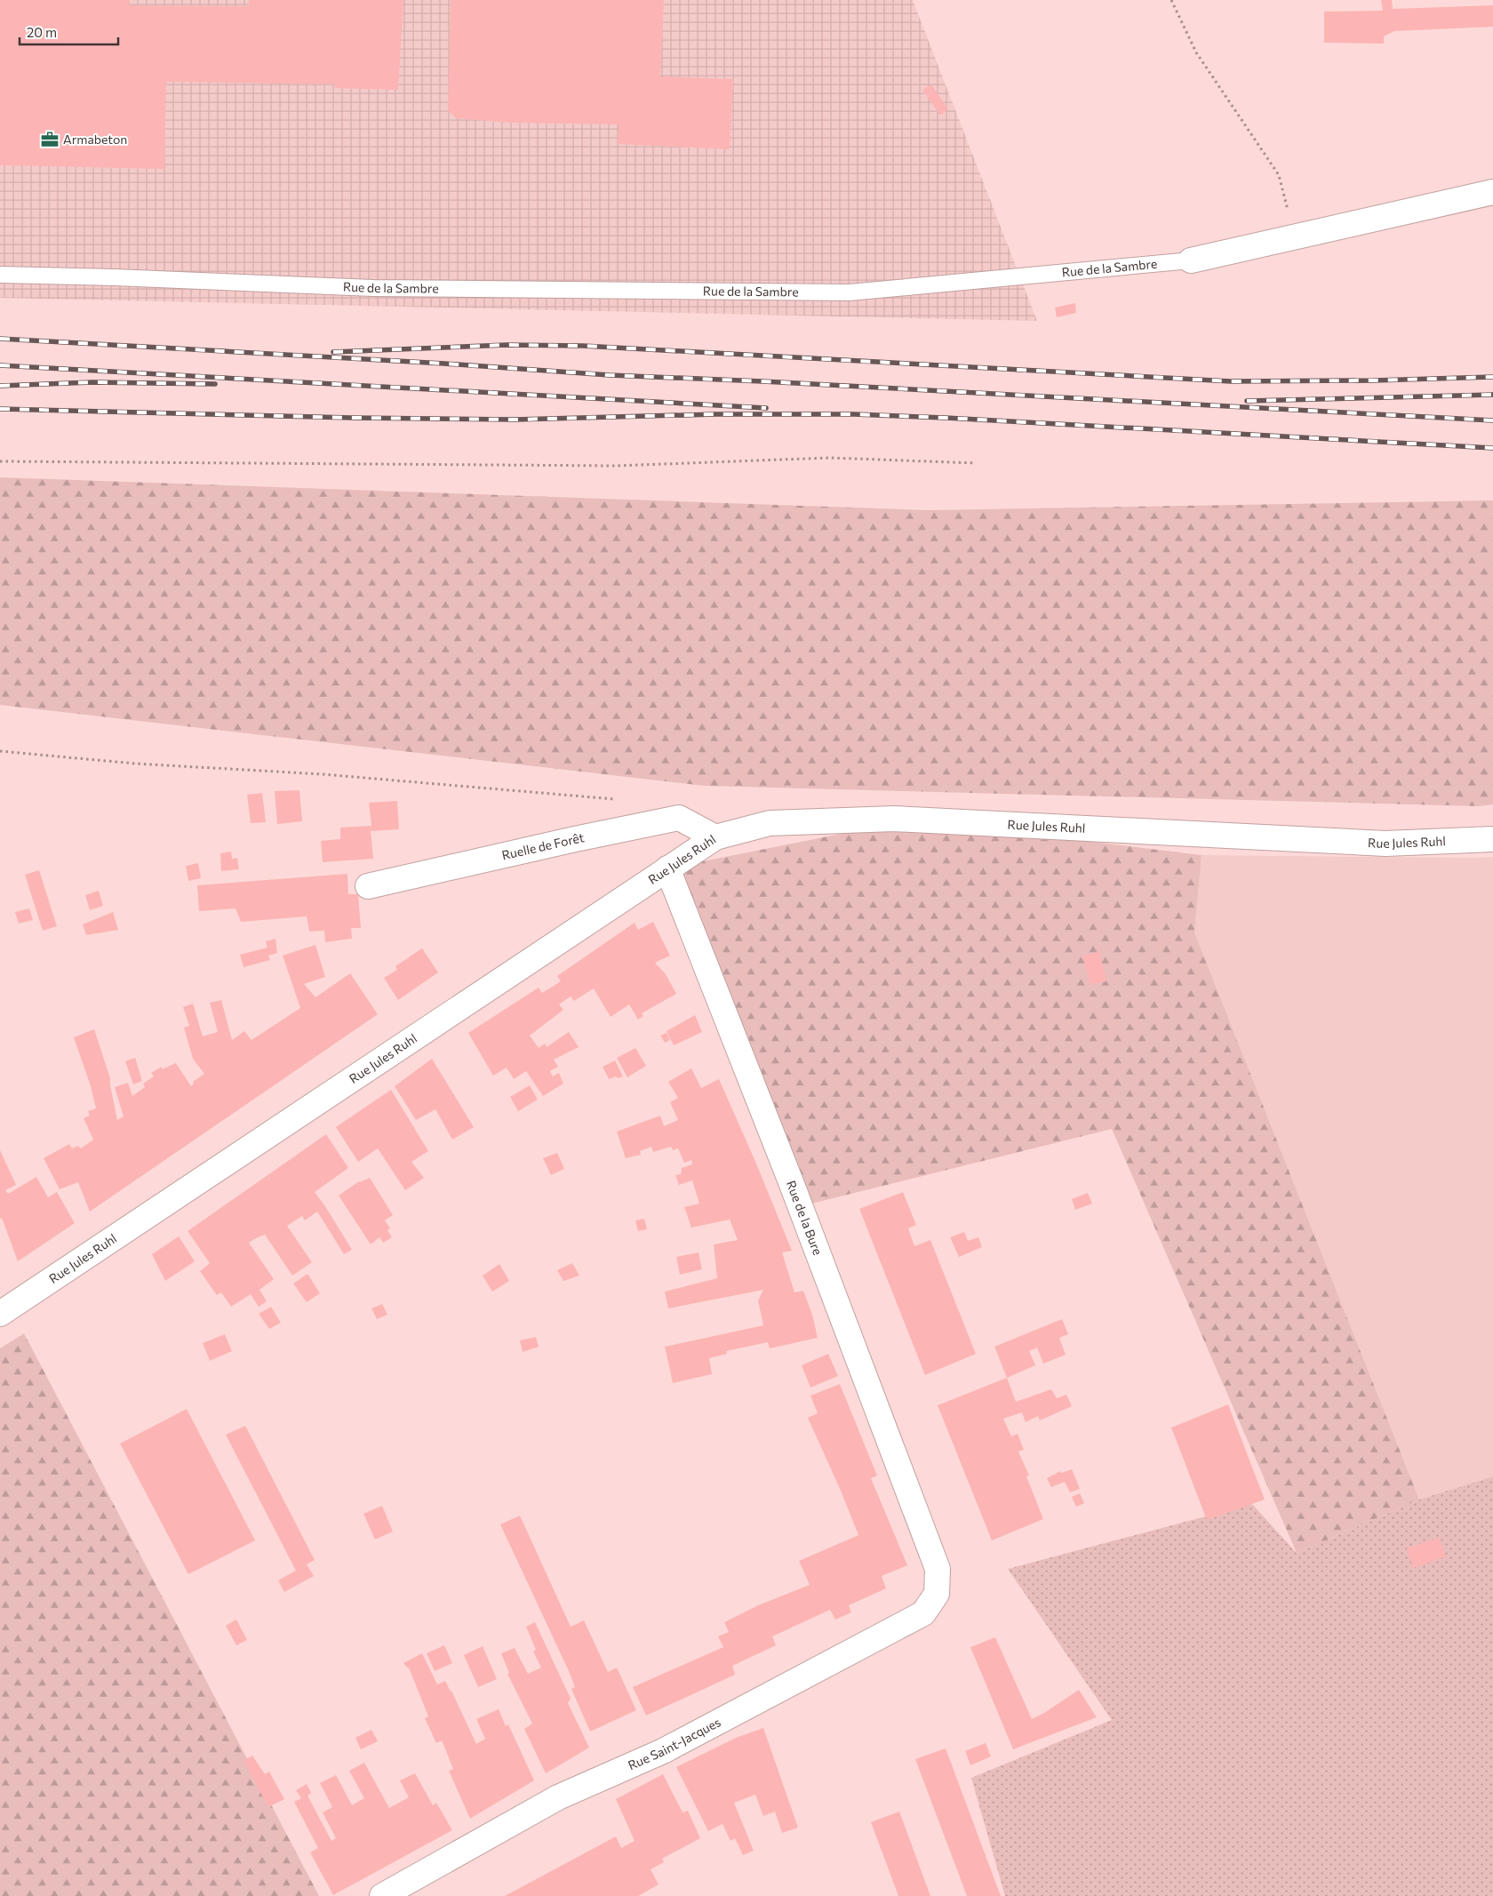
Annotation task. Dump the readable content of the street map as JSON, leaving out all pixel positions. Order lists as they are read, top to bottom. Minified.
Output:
{"streets":{"street":["Rue de la Sambre","Rue Jules Ruhl","Ruelle de Forêt","Rue de la Bure","Rue Saint-Jacques"]},"crossings":[["Rue Jules Ruhl","Ruelle de Forêt"],["Rue Jules Ruhl","Rue de la Bure"],["Rue de la Bure","Rue Saint-Jacques"]],"places":{"office":["Armabeton"]},"scale_bar":"20 m"}
